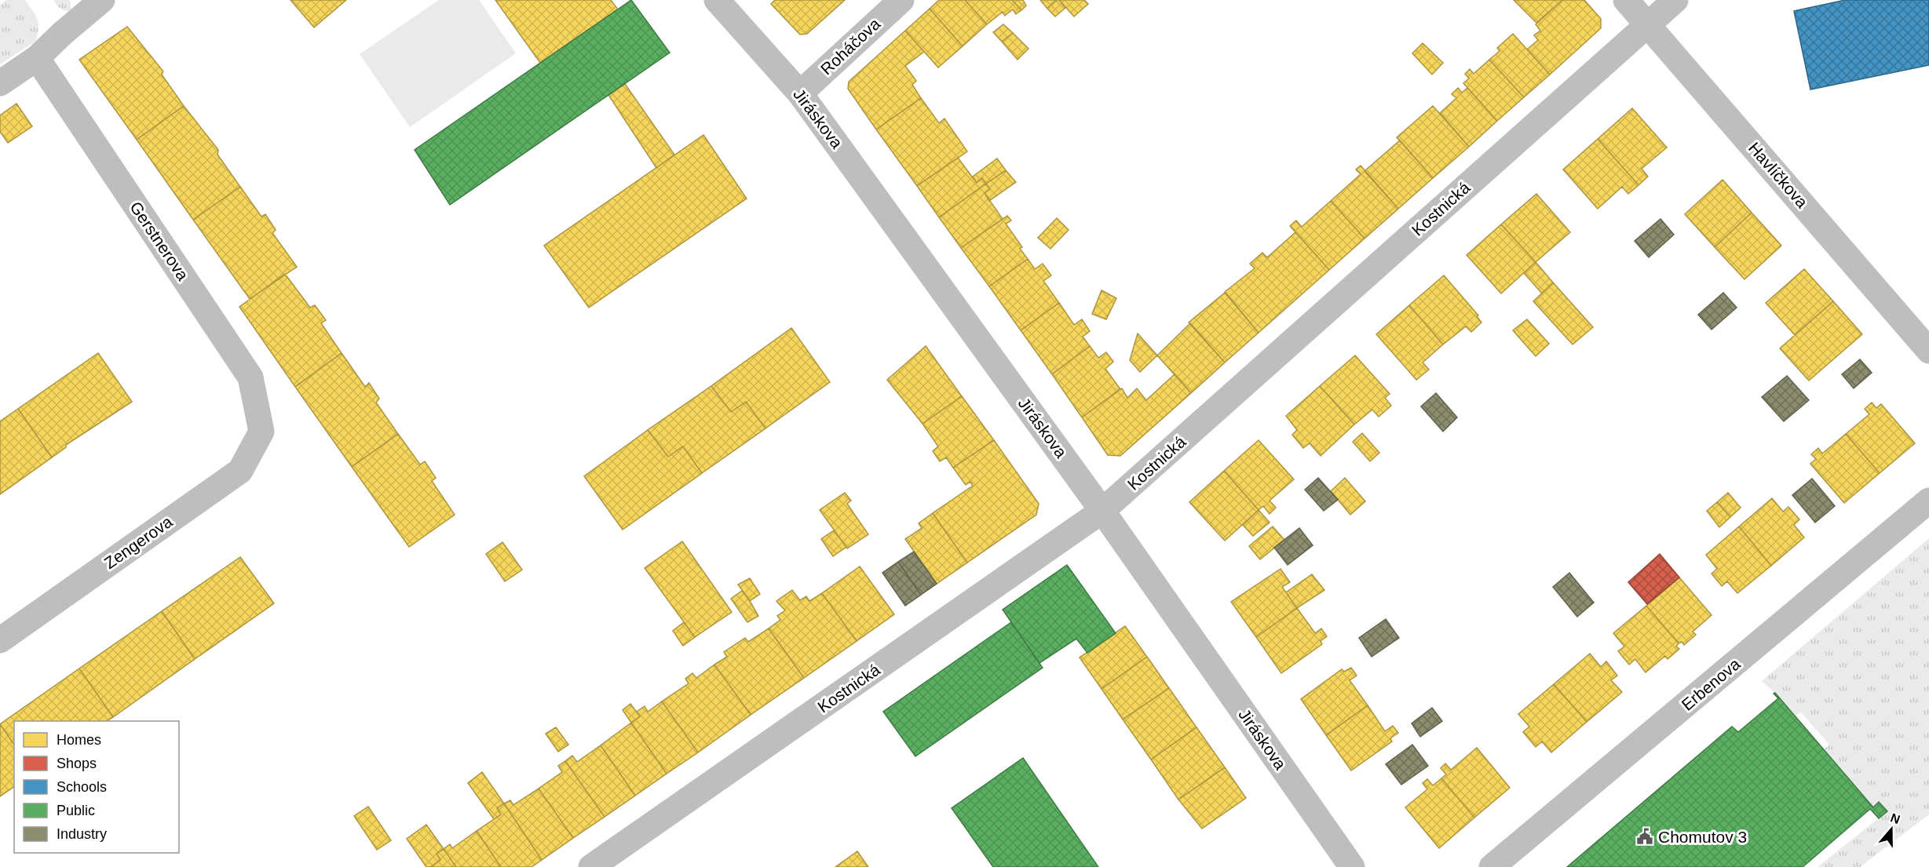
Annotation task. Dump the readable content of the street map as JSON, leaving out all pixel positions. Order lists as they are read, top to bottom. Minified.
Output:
{"streets":{"street":["Roháčova","Jiráskova","Havlíčkova","Kostnická","Gerstnerova","Zengerova","Erbenova"]},"crossings":[["Roháčova","Jiráskova"],["Jiráskova","Kostnická"],["Havlíčkova","Kostnická"],["Gerstnerova","Zengerova"]],"places":{"public building":["Chomutov 3"]},"legend":["Homes","Shops","Schools","Public","Industry"],"north":"top"}
